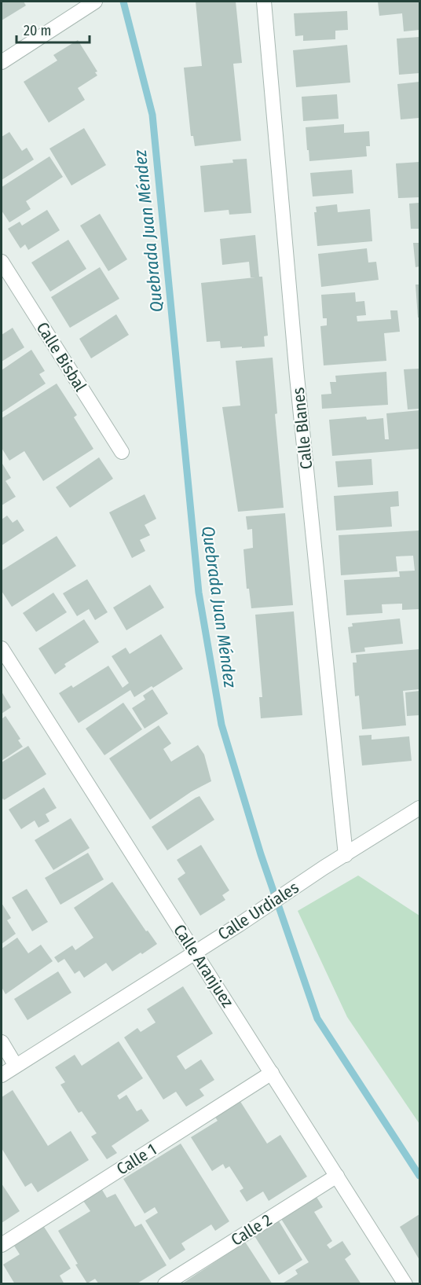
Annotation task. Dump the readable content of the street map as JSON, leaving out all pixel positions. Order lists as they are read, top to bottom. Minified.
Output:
{"streets":{"street":["Calle Bisbal","Calle Blanes","Calle Urdiales","Calle Aranjuez","Calle 1","Calle 2"]},"crossings":[["Calle Blanes","Calle Urdiales"],["Calle Urdiales","Calle Aranjuez"],["Calle Aranjuez","Calle 1"],["Calle Aranjuez","Calle 2"]],"water":["Quebrada Juan Méndez"],"scale_bar":"20 m"}
